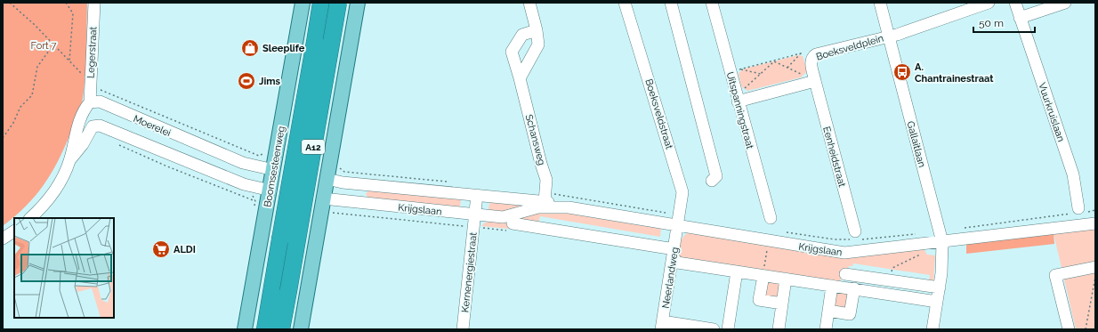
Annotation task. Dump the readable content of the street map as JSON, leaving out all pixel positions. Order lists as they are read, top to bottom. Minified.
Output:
{"streets":{"highway":["A12"],"main road":["Boomsesteenweg","Krijgslaan"],"street":["Boeksveldplein","Legerstraat","Uitspanningstraat","Vuurkruislaan","Boeksveldstraat","Moerelei","Schansweg","Gallaitlaan","Eenheidstraat","Kernenergiestraat","Neerlandweg"]},"crossings":[["Boeksveldplein","Uitspanningstraat"],["Boeksveldplein","Gallaitlaan"],["Boeksveldplein","Eenheidstraat"],["Legerstraat","Moerelei"],["Boeksveldstraat","Krijgslaan"],["Boeksveldstraat","Neerlandweg"],["Moerelei","Boomsesteenweg"],["Moerelei","Krijgslaan"],["Schansweg","Krijgslaan"],["Gallaitlaan","Krijgslaan"],["Boomsesteenweg","Krijgslaan"],["Krijgslaan","Kernenergiestraat"],["Krijgslaan","Neerlandweg"]],"parks":["Fort 7"],"places":{"shop":["Sleeplife"],"bus stop":["A. Chantrainestraat"],"sports":["Jims"],"supermarket":["ALDI"]},"scale_bar":"50 m"}
